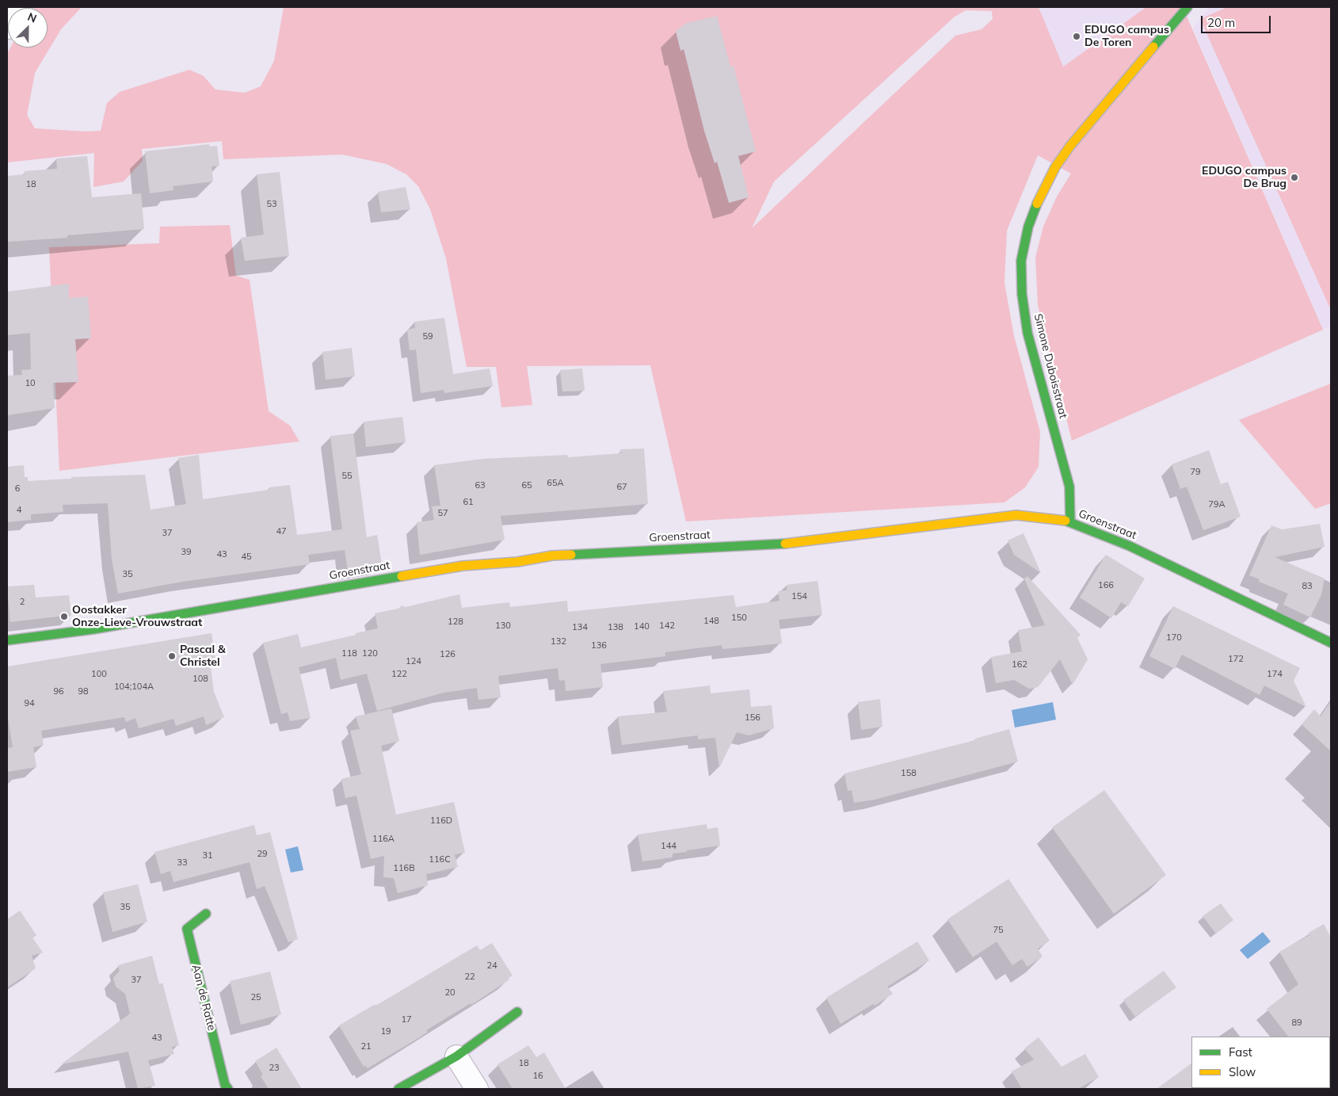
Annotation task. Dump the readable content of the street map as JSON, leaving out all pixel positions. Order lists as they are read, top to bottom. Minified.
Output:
{"streets":{"street":["Simone Duboisstraat","Groenstraat","Aan de Ratte"]},"crossings":[["Simone Duboisstraat","Groenstraat"]],"places":["EDUGO campus De Toren","EDUGO campus De Brug","Oostakker Onze-Lieve-Vrouwstraat","Pascal & Christel"],"house_numbers":["18","53","59","10","79","55","65A","63","65","67","6","61","79A","4","57","47","37","39","43","45","35","166","83","154","2","150","148","128","130","142","140","134","138","170","132","136","118","120","126","172","124","162","100","122","174","108","104;104A","96","98","94","156","158","116D","116A","144","29","31","116C","33","116B","35","75","24","22","37","20","25","17","89","19","43","21","18","23","16"],"legend":["Fast","Slow"],"scale_bar":"20 m","north":"top right"}
